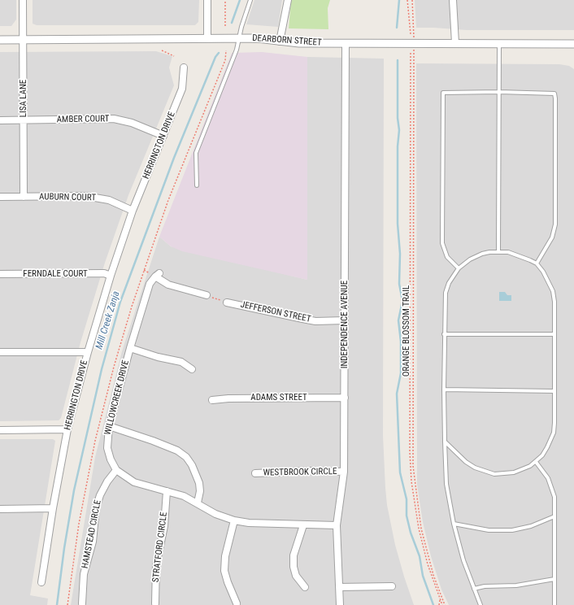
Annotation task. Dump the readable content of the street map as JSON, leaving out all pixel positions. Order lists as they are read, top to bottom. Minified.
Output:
{"streets":{"street":["DEARBORN STREET","LISA LANE","AMBER COURT","HERRINGTON DRIVE","AUBURN COURT","FERNDALE COURT","JEFFERSON STREET","INDEPENDENCE AVENUE","WILLOWCREEK DRIVE","ADAMS STREET","WESTBROOK CIRCLE","HAMSTEAD CIRCLE","STRATFORD CIRCLE"],"path":["ORANGE BLOSSOM TRAIL"]},"crossings":[["DEARBORN STREET","LISA LANE"],["DEARBORN STREET","INDEPENDENCE AVENUE"],["LISA LANE","AMBER COURT"],["LISA LANE","AUBURN COURT"],["AMBER COURT","HERRINGTON DRIVE"],["HERRINGTON DRIVE","AUBURN COURT"],["HERRINGTON DRIVE","FERNDALE COURT"],["JEFFERSON STREET","INDEPENDENCE AVENUE"],["INDEPENDENCE AVENUE","WILLOWCREEK DRIVE"],["INDEPENDENCE AVENUE","ADAMS STREET"],["INDEPENDENCE AVENUE","WESTBROOK CIRCLE"],["WILLOWCREEK DRIVE","HAMSTEAD CIRCLE"],["WILLOWCREEK DRIVE","STRATFORD CIRCLE"]],"water":["Mill Creek Zanja"]}
